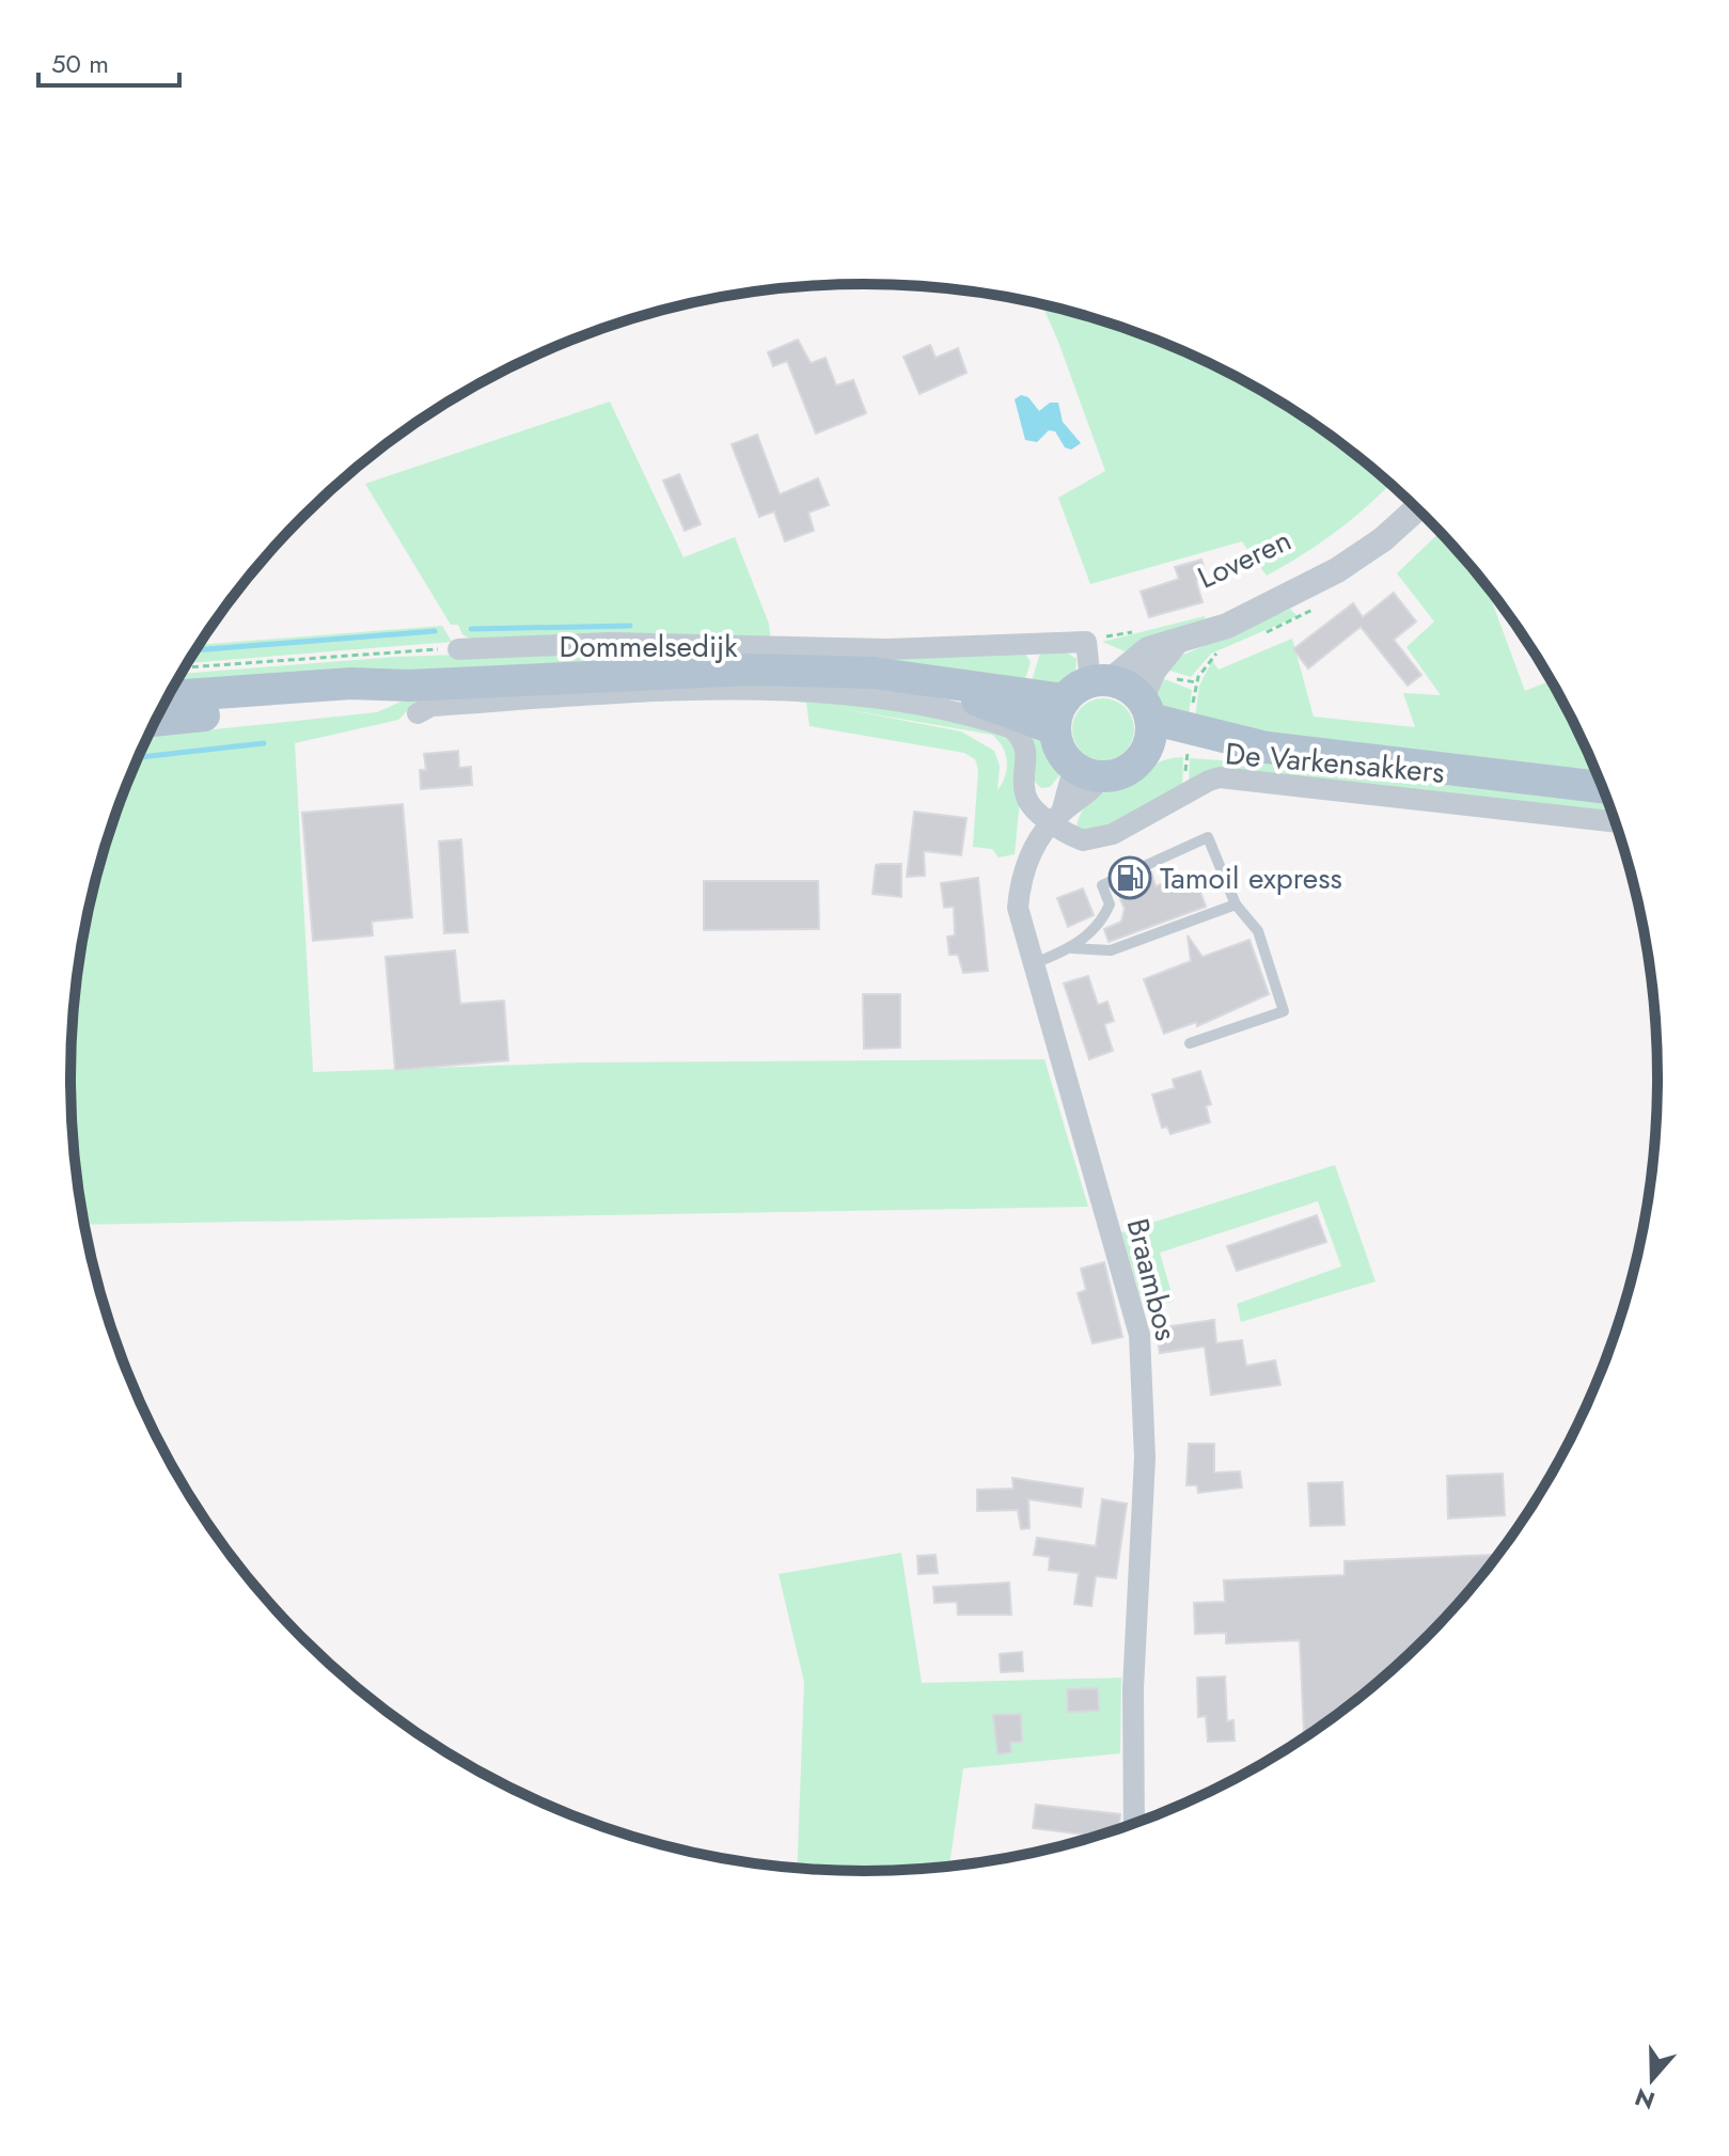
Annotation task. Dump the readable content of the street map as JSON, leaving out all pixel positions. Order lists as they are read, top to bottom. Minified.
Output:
{"streets":{"main road":["Dommelsedijk"],"street":["Loveren","De Varkensakkers","Braambos"]},"crossings":[["Loveren","Dommelsedijk"],["Loveren","Braambos"],["Dommelsedijk","De Varkensakkers"],["Dommelsedijk","Braambos"],["De Varkensakkers","Braambos"]],"places":{"fuel station":["Tamoil express"]},"scale_bar":"50 m","north":"bottom"}
